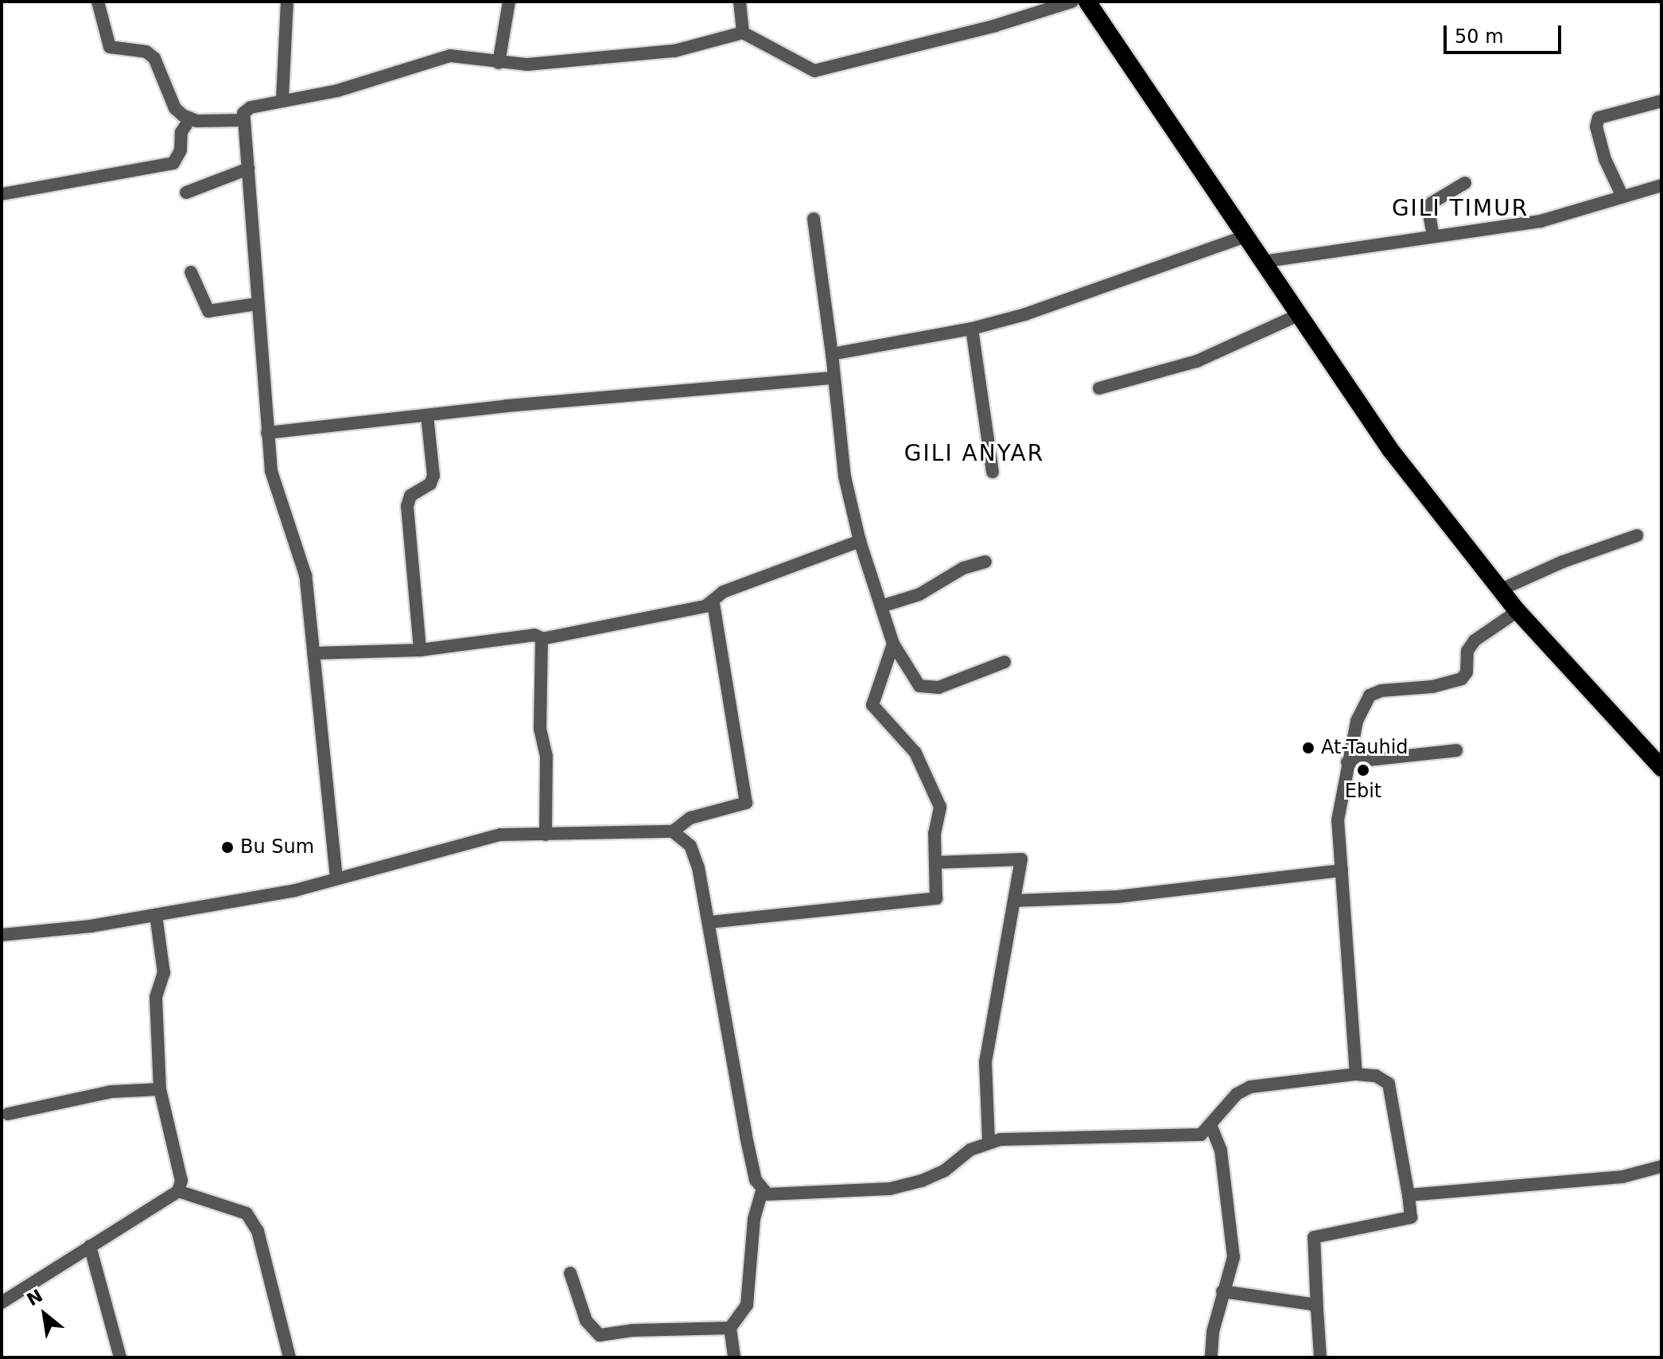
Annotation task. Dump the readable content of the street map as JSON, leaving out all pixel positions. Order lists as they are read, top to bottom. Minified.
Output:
{"districts":["GILI TIMUR","GILI ANYAR"],"places":["At-Tauhid","Ebit","Bu Sum"],"scale_bar":"50 m","north":"top left"}
